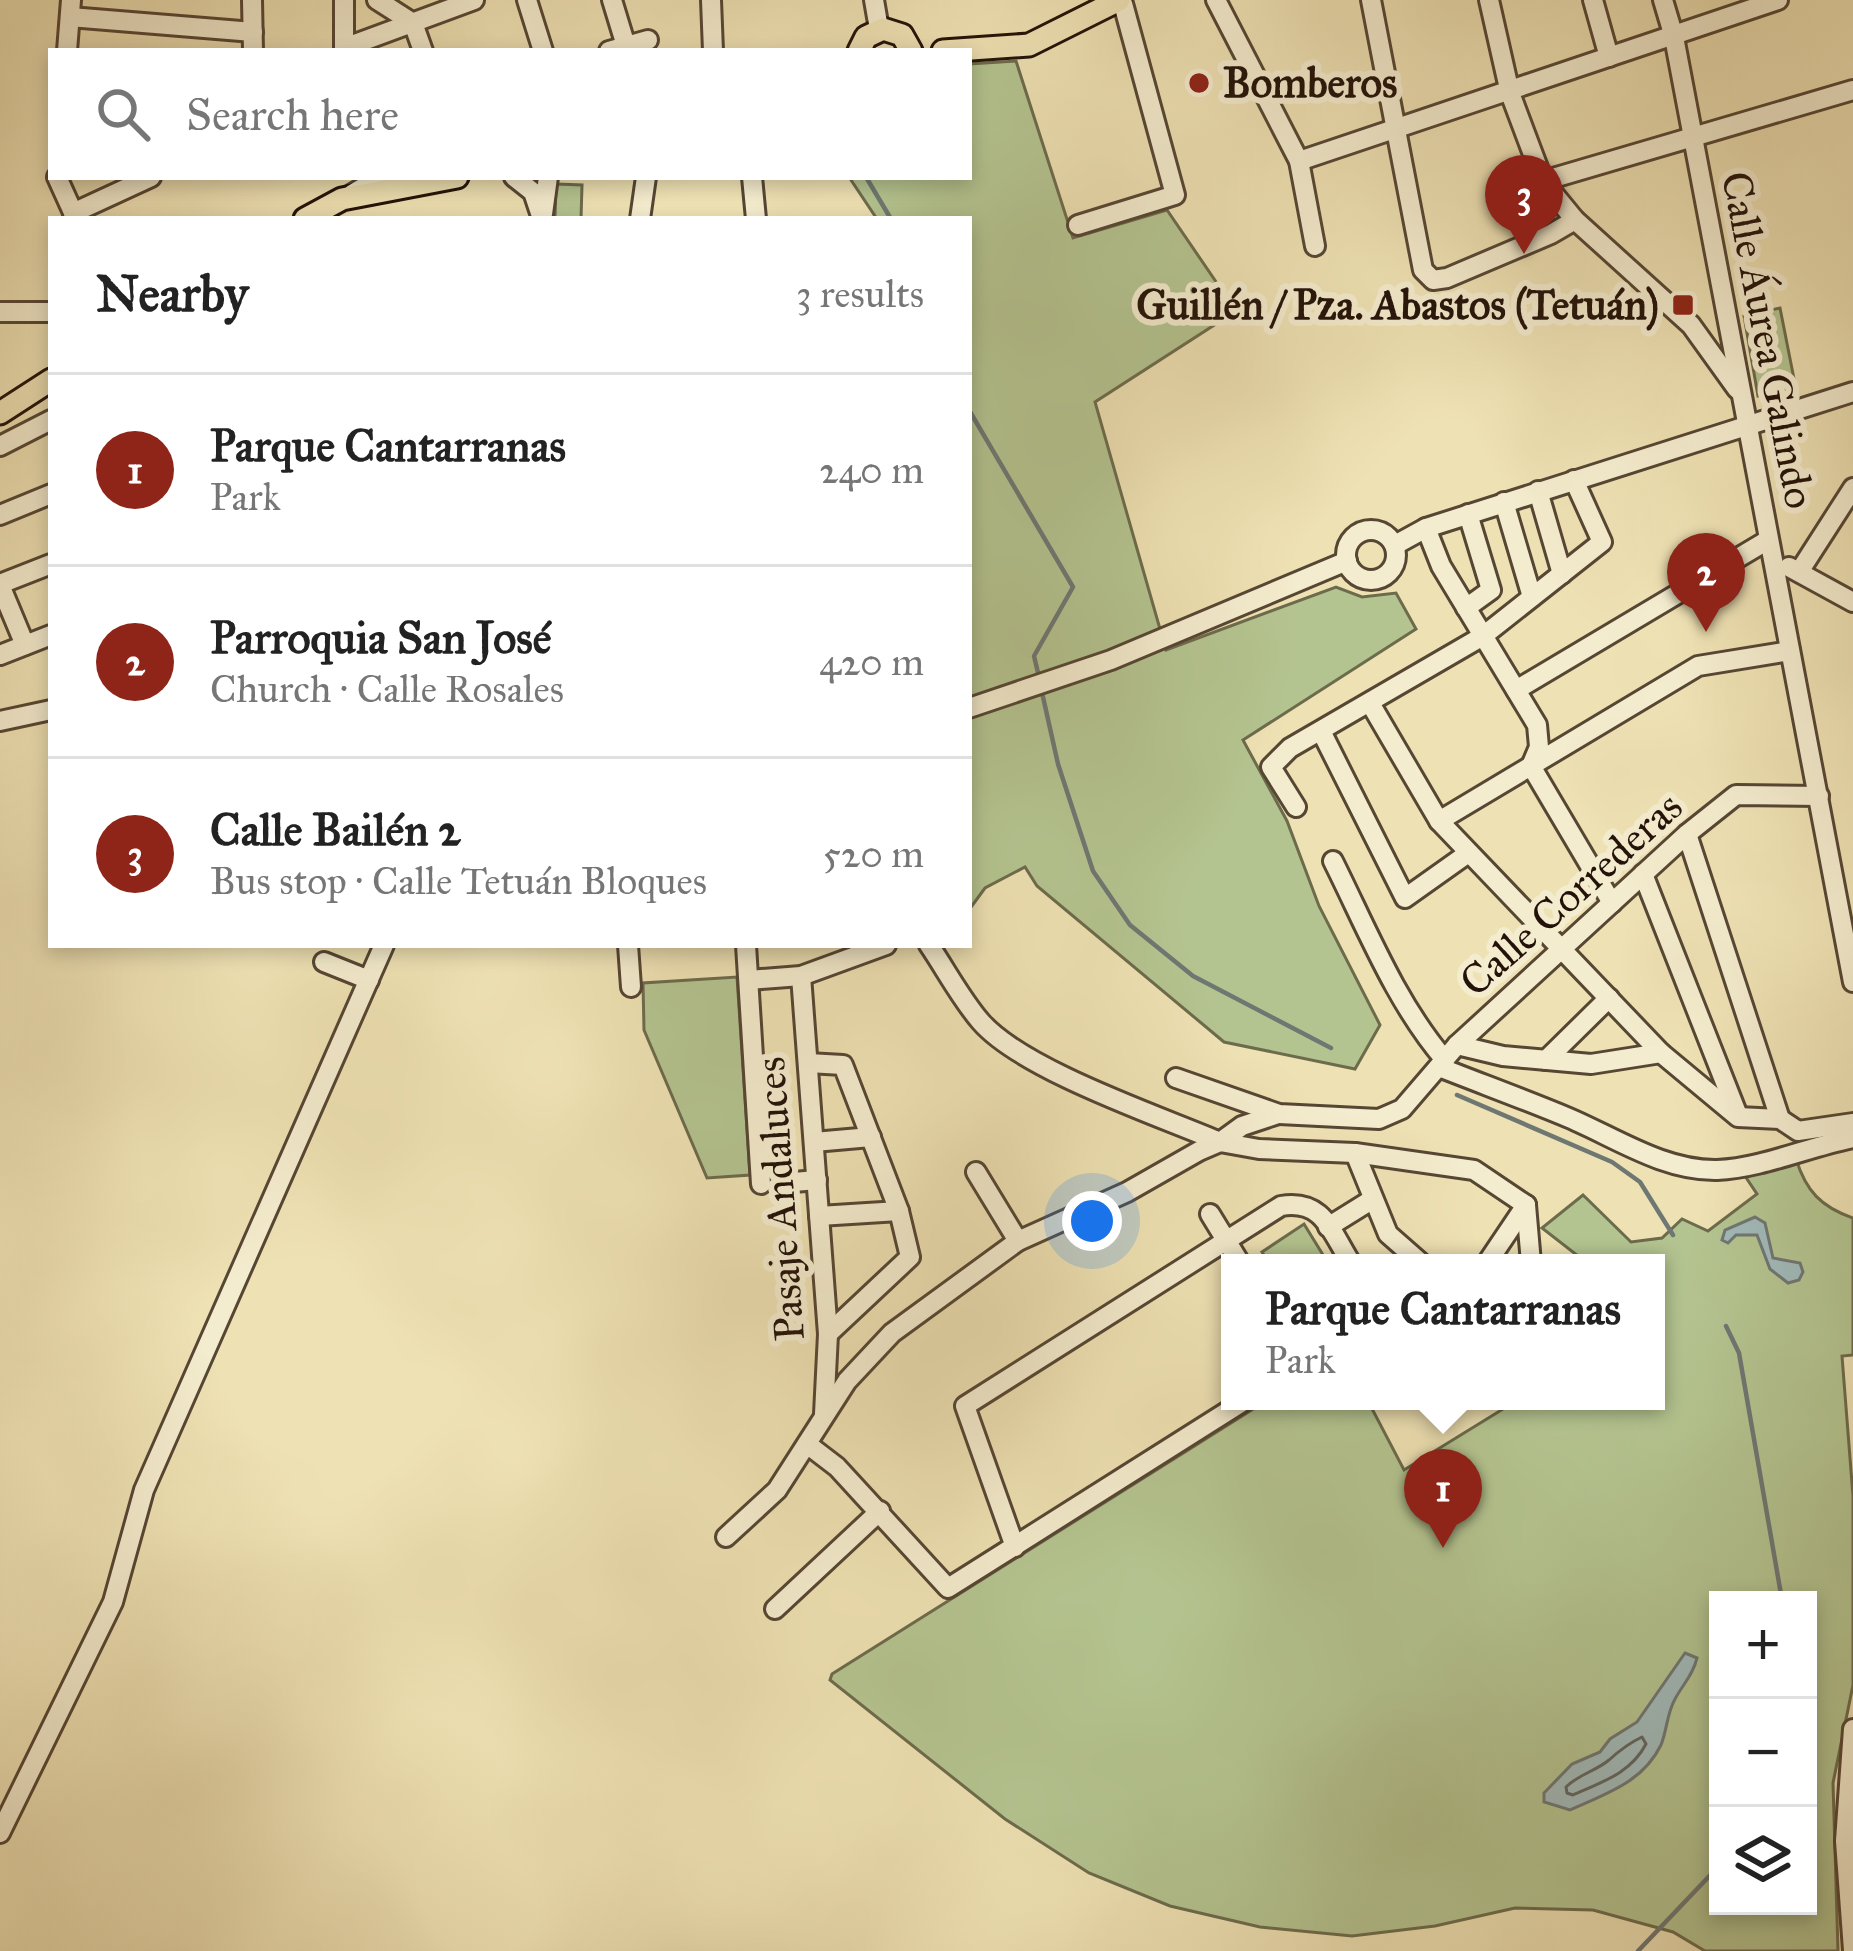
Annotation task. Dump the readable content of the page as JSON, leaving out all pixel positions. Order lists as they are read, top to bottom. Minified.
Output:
{"streets":{"street":["Calle Áurea Galindo","Calle Correderas","Pasaje Andaluces"]},"crossings":[["Calle Áurea Galindo","Calle Correderas"]],"places":{"other":["Bomberos"],"transit":["Guillén / Pza. Abastos (Tetuán)"]},"page":{"search":"Search here","pins":["3","2","1"],"heading":["Nearby","3 results"],"list":[{"mark":"1","name":"Parque Cantarranas","note":"Park","value":"240 m"},{"mark":"2","name":"Parroquia San José","note":"Church · Calle Rosales","value":"420 m"},{"mark":"3","name":"Calle Bailén 2","note":"Bus stop · Calle Tetuán Bloques","value":"520 m"}],"popup":["Parque Cantarranas","Park"],"map_buttons":["+","−"]}}
